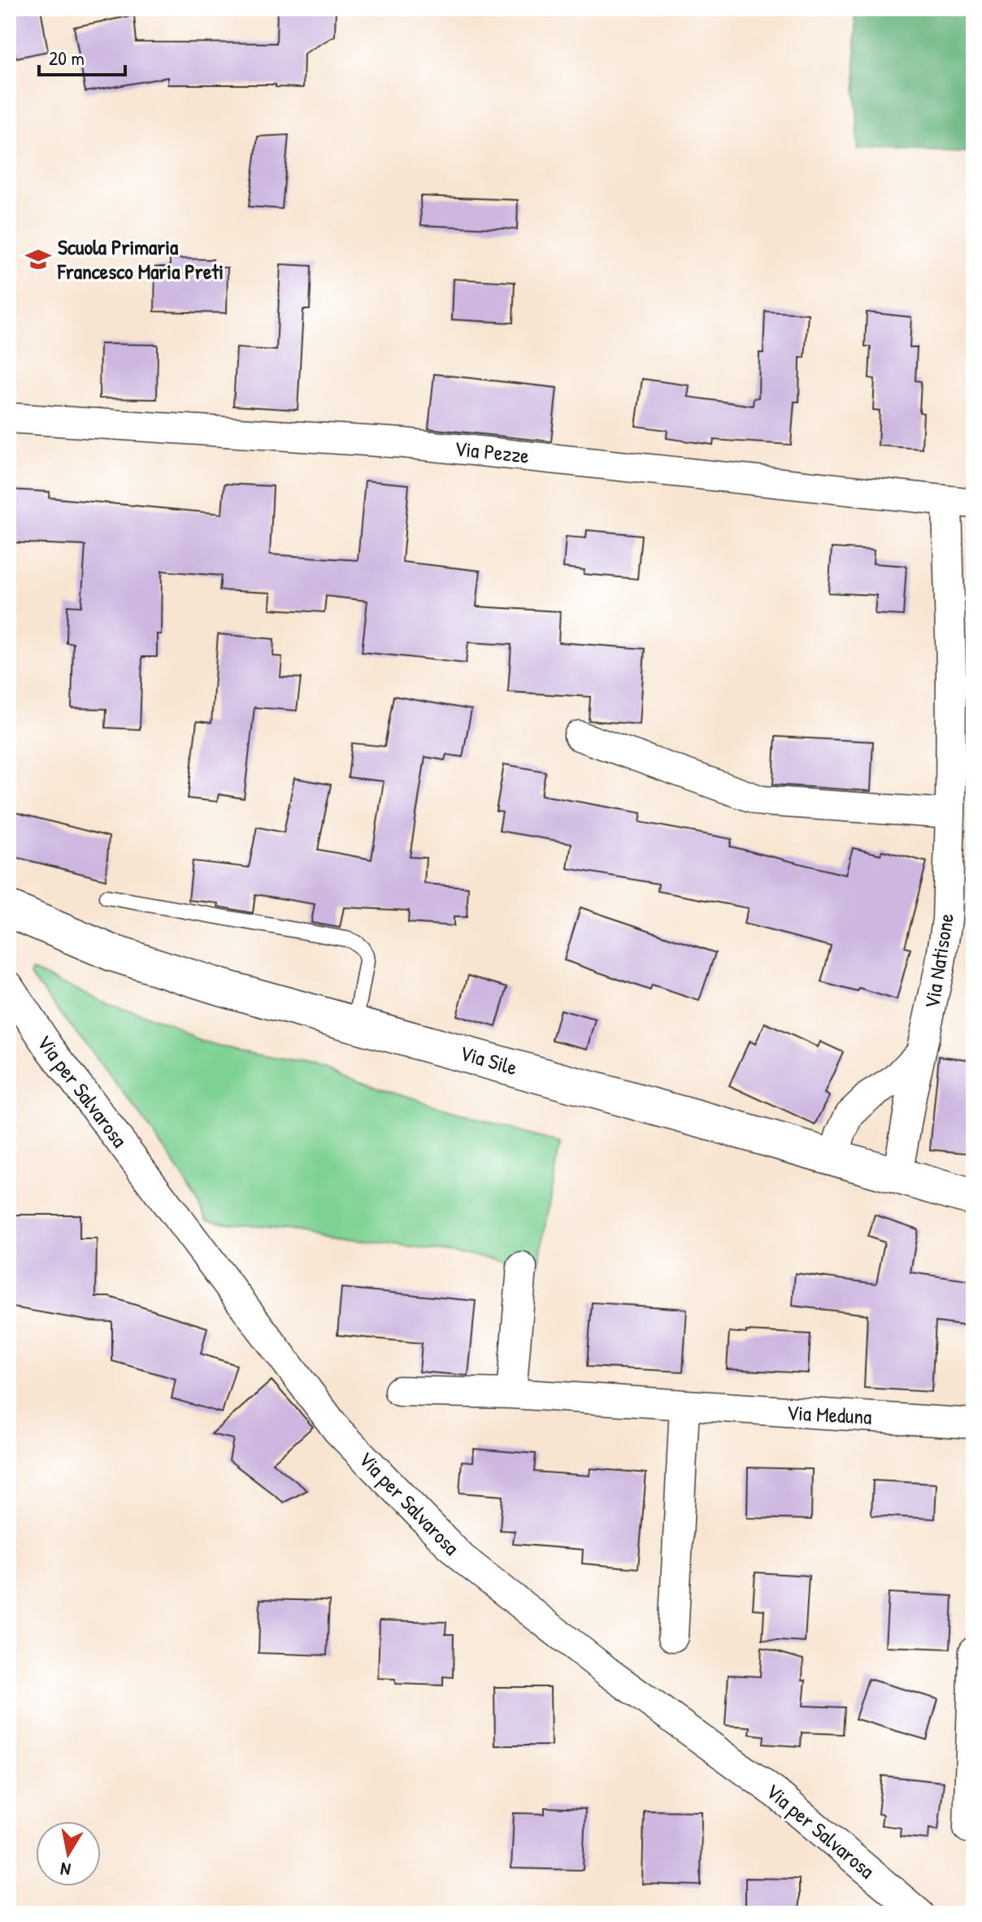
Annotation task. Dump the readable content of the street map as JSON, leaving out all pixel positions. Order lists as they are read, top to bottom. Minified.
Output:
{"streets":{"street":["Via Pezze","Via Natisone","Via Sile","Via per Salvarosa","Via Meduna"]},"crossings":[["Via Pezze","Via Natisone"],["Via Natisone","Via Sile"]],"places":{"school or university":["Scuola Primaria Francesco Maria Preti"]},"scale_bar":"20 m","north":"bottom"}
